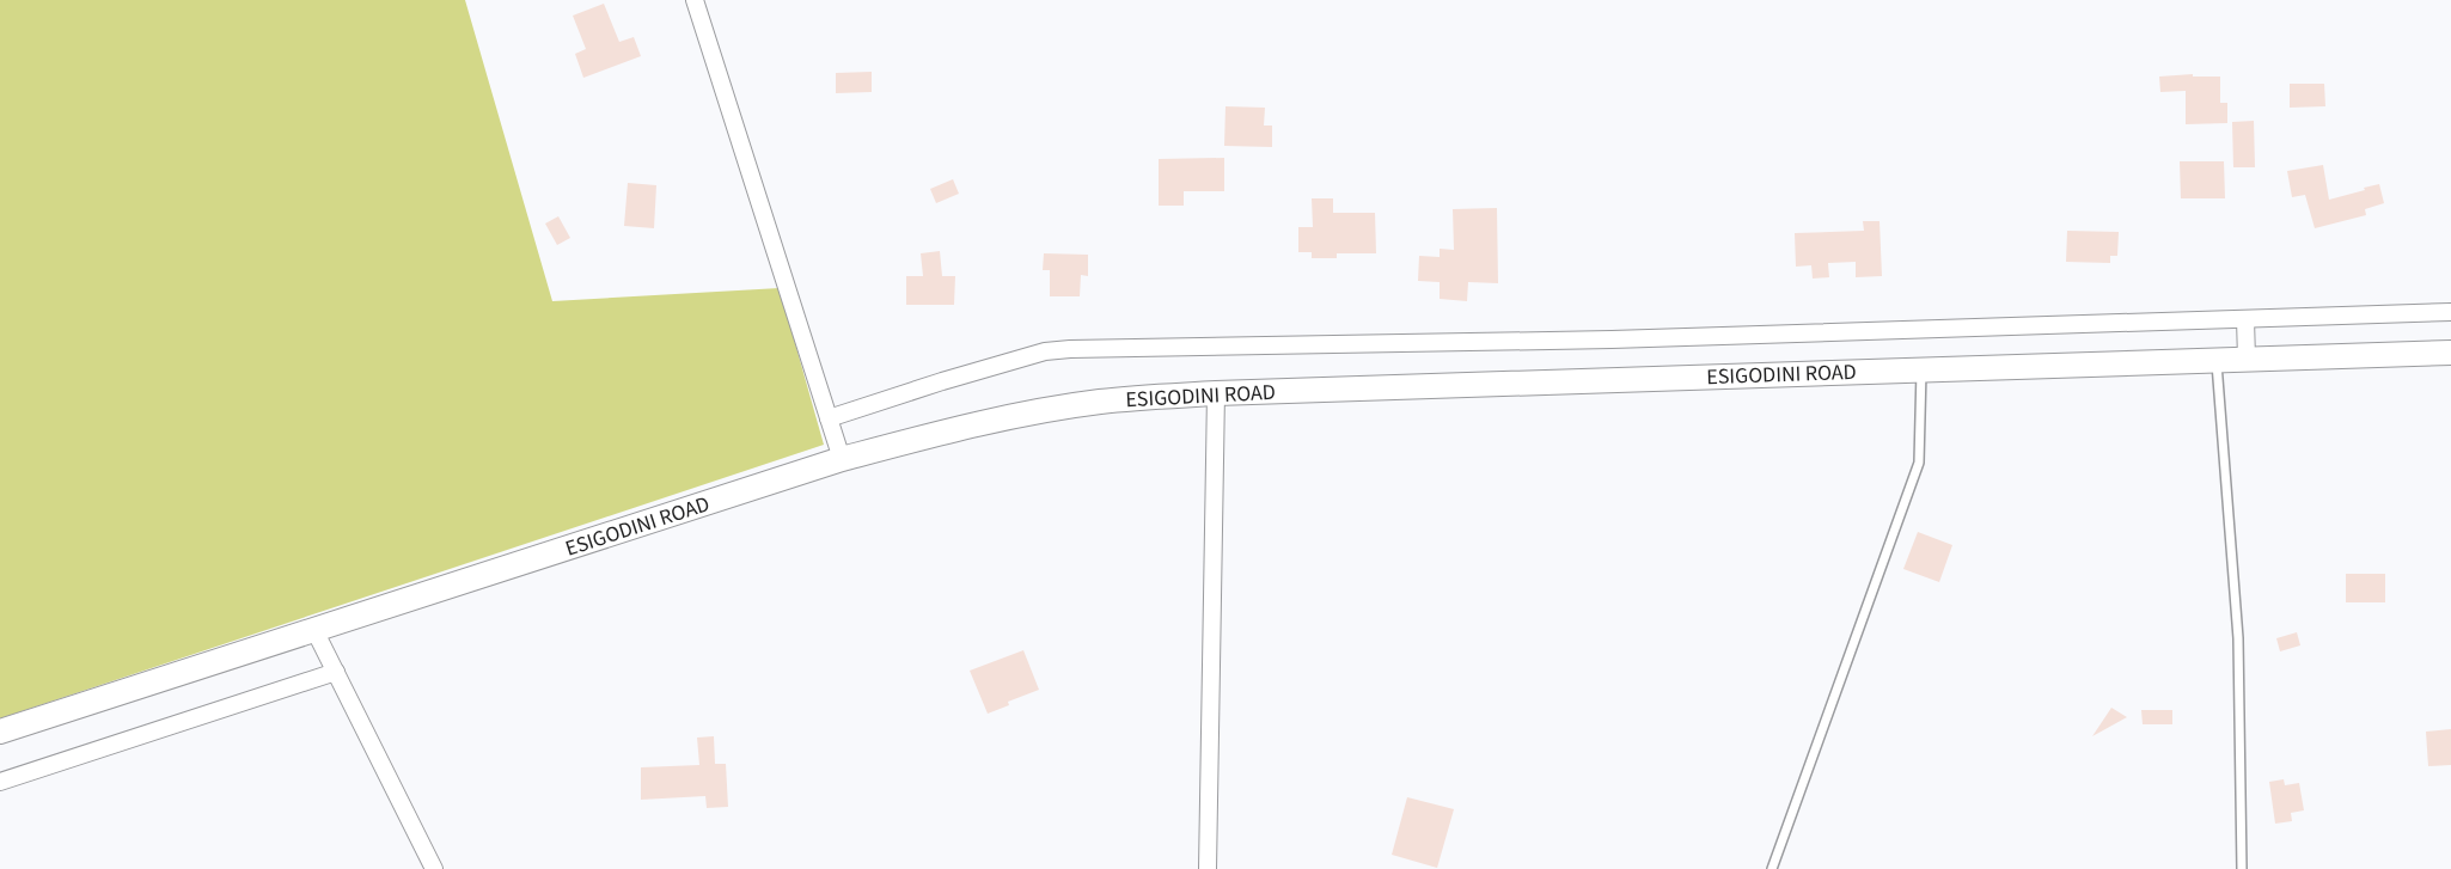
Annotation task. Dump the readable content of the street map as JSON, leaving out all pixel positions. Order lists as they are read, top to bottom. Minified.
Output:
{"streets":{"main road":["ESIGODINI ROAD"]}}
